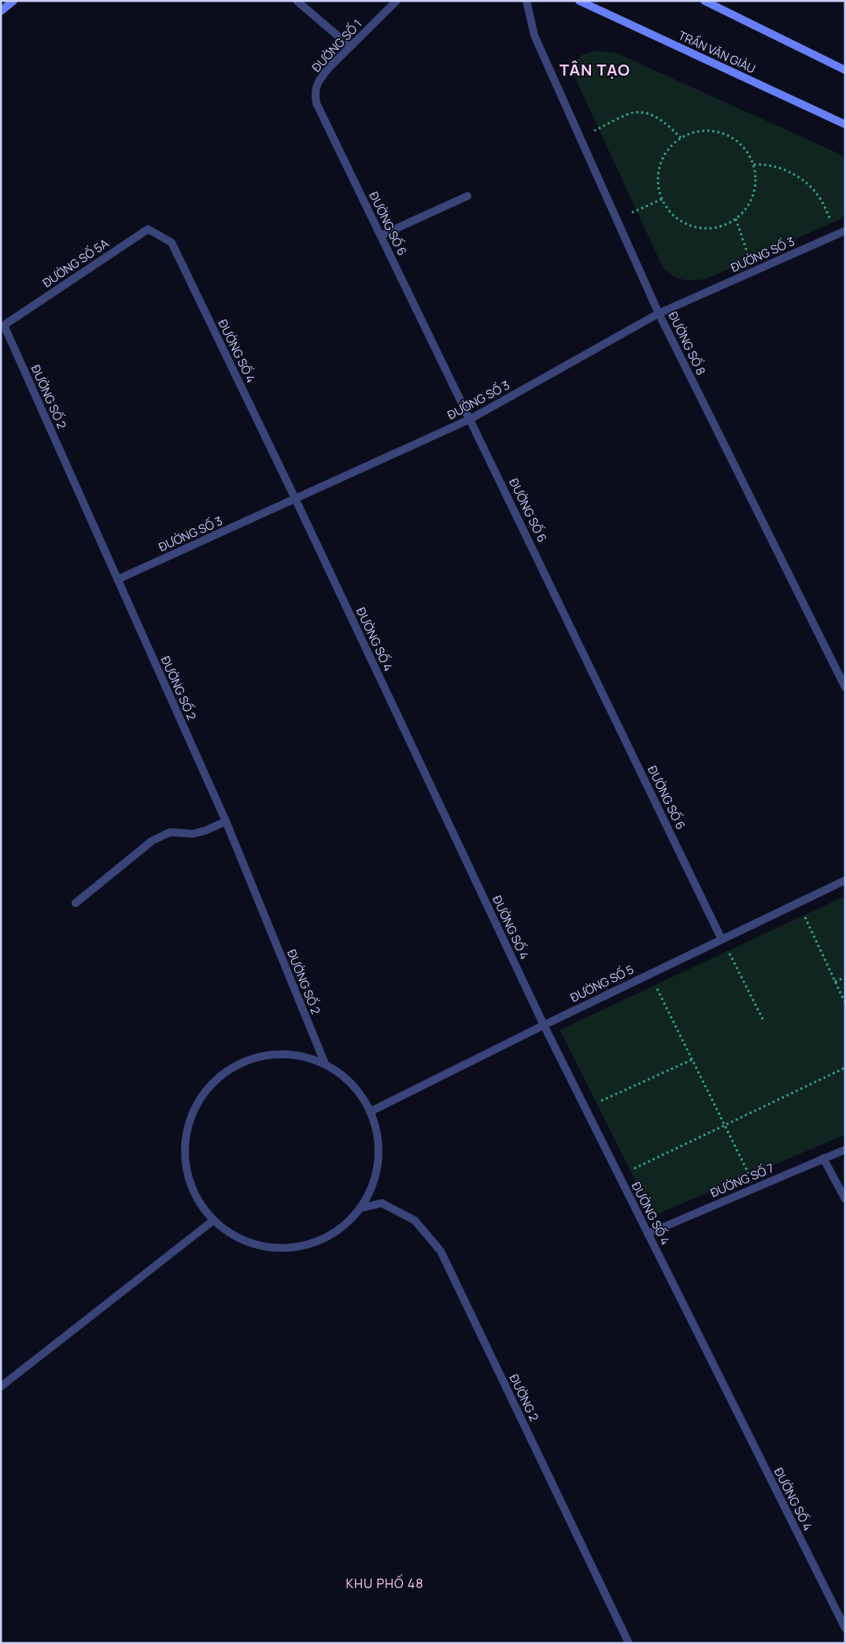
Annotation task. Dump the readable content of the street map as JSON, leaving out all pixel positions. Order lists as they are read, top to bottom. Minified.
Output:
{"streets":{"main road":["TRẦN VĂN GIÀU"],"street":["ĐƯỜNG SỐ 1","ĐƯỜNG SỐ 6","ĐƯỜNG SỐ 3","ĐƯỜNG SỐ 5A","ĐƯỜNG SỐ 8","ĐƯỜNG SỐ 4","ĐƯỜNG SỐ 2","ĐƯỜNG SỐ 5","ĐƯỜNG SỐ 7","ĐƯỜNG 2"]},"crossings":[["ĐƯỜNG SỐ 1","ĐƯỜNG SỐ 6"],["ĐƯỜNG SỐ 6","ĐƯỜNG SỐ 3"],["ĐƯỜNG SỐ 6","ĐƯỜNG SỐ 5"],["ĐƯỜNG SỐ 3","ĐƯỜNG SỐ 8"],["ĐƯỜNG SỐ 3","ĐƯỜNG SỐ 4"],["ĐƯỜNG SỐ 3","ĐƯỜNG SỐ 2"],["ĐƯỜNG SỐ 5A","ĐƯỜNG SỐ 4"],["ĐƯỜNG SỐ 5A","ĐƯỜNG SỐ 2"],["ĐƯỜNG SỐ 4","ĐƯỜNG SỐ 5"],["ĐƯỜNG SỐ 4","ĐƯỜNG SỐ 7"]],"districts":["TÂN TẠO","KHU PHỐ 48"]}
